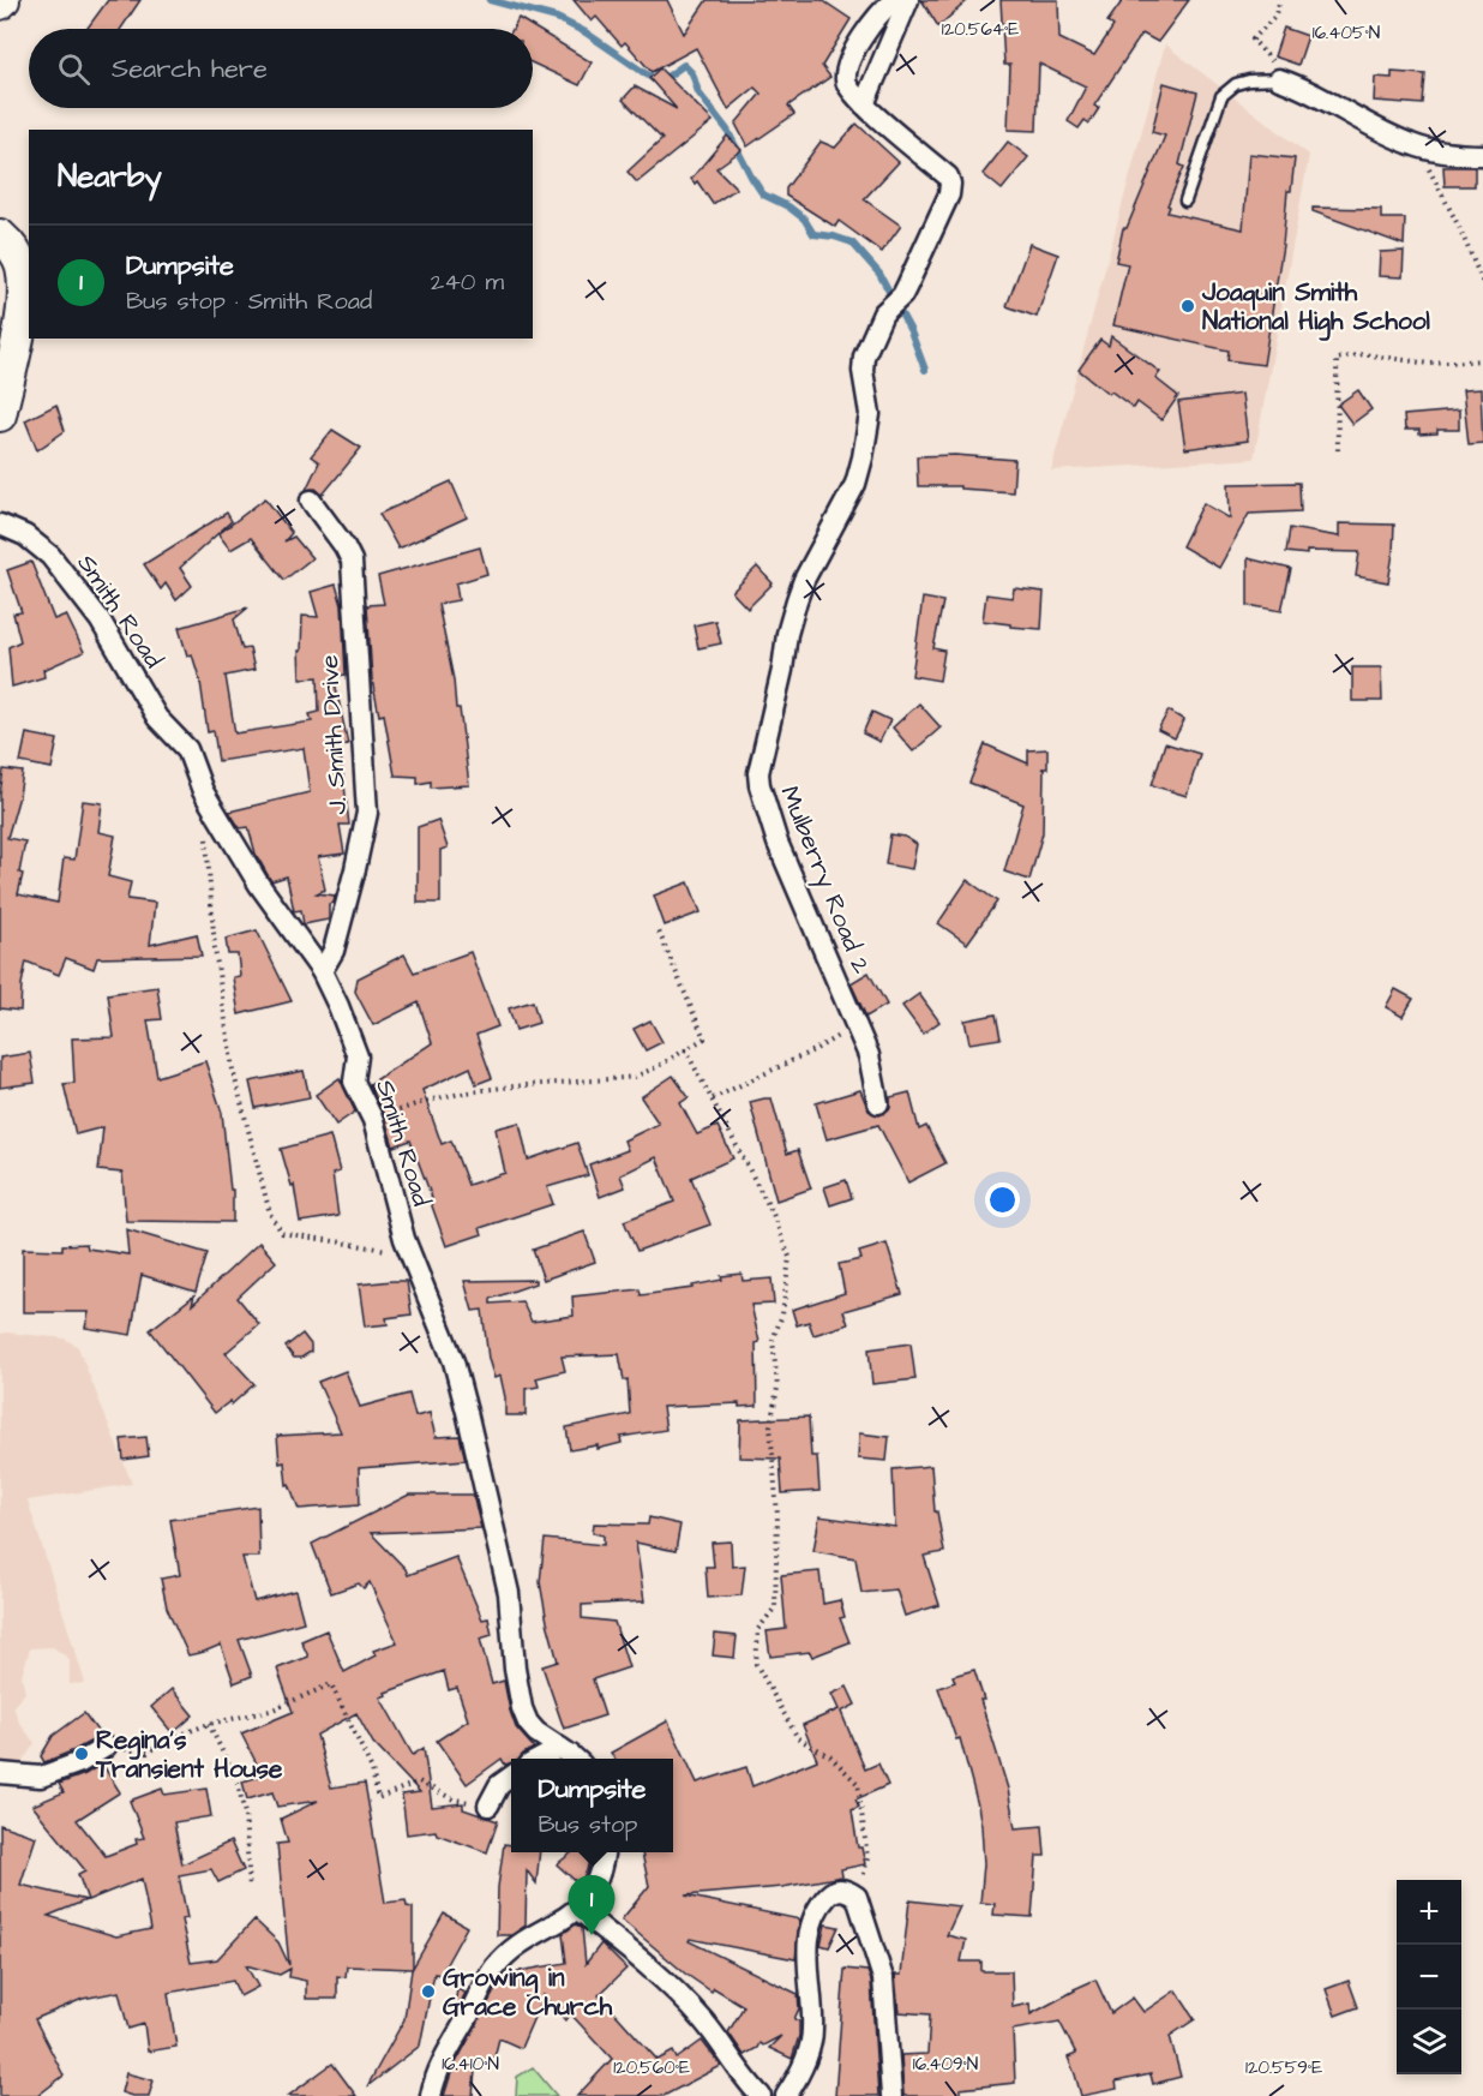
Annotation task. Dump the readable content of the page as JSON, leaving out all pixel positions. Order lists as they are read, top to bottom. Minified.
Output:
{"streets":{"street":["Smith Road","J. Smith Drive","Mulberry Road 2"]},"crossings":[["Smith Road","J. Smith Drive"]],"places":["Joaquin Smith National High School","Regina's Transient House","Growing in Grace Church"],"page":{"search":"Search here","heading":"Nearby","list":[{"mark":"1","name":"Dumpsite","note":"Bus stop · Smith Road","value":"240 m"}],"popup":["Dumpsite","Bus stop"],"pins":"1","map_buttons":["+","−"]},"coordinates":["120.564°E","16.405°N","16.410°N","16.409°N","120.560°E","120.559°E"]}
